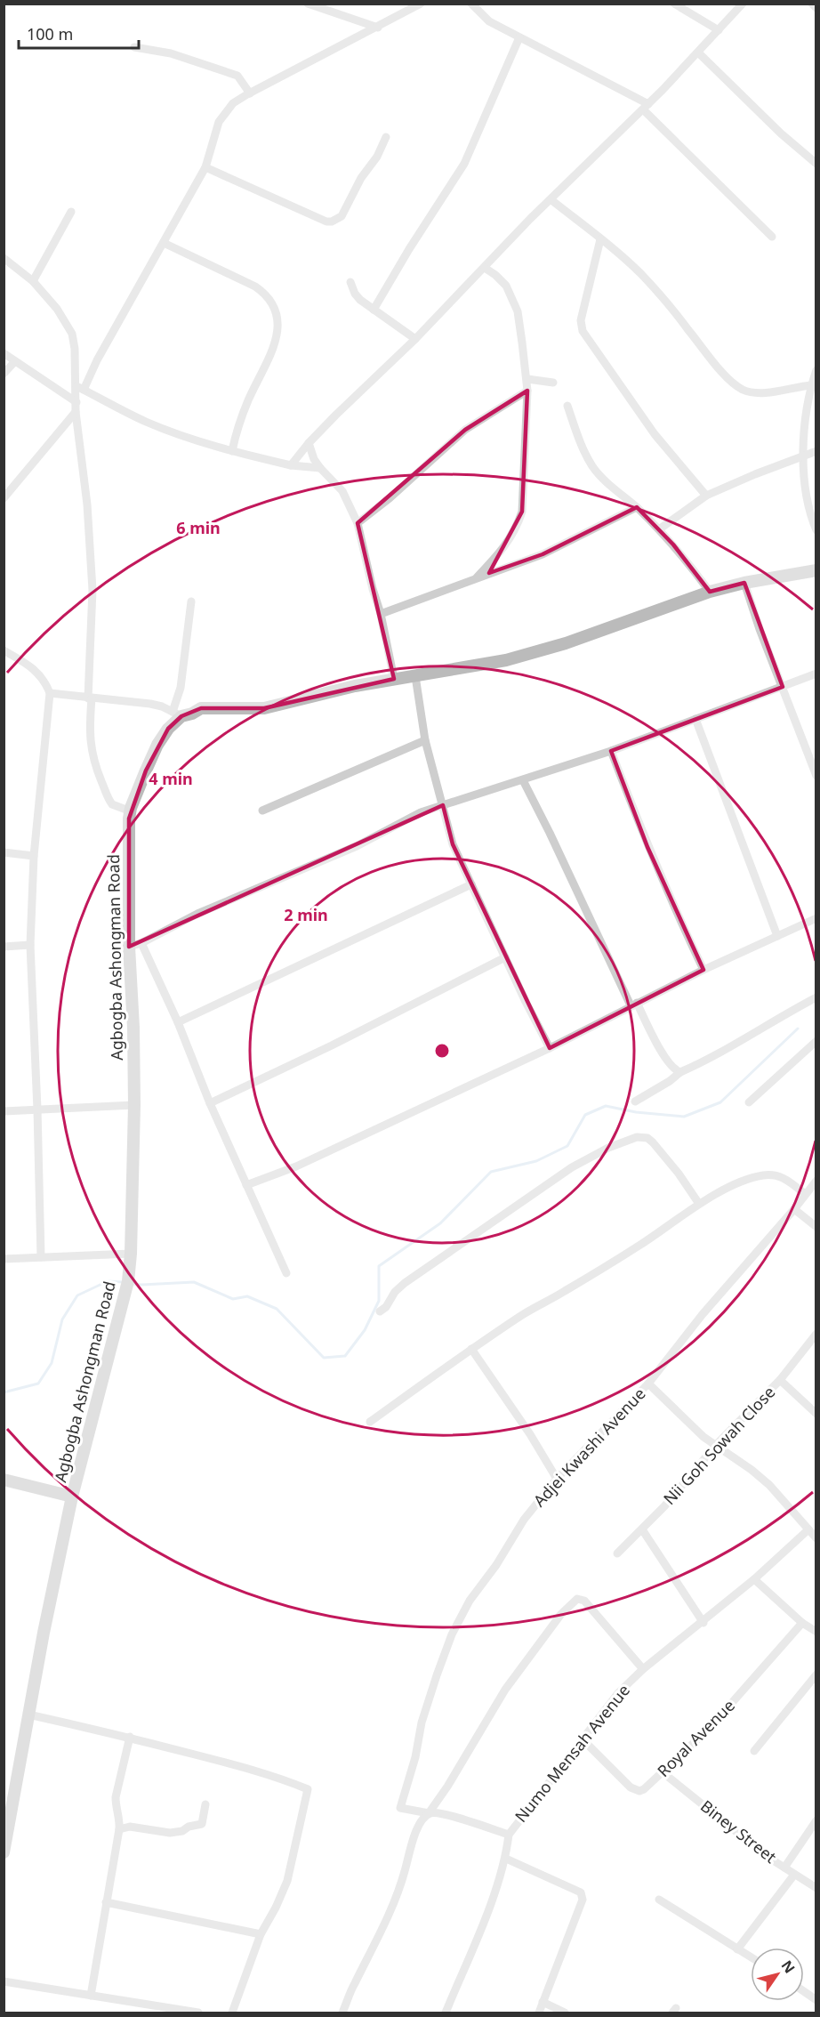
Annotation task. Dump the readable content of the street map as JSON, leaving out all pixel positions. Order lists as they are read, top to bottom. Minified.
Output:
{"streets":{"street":["Agbogba Ashongman Road","Nii Goh Sowah Close","Adjei Kwashi Avenue","Royal Avenue","Numo Mensah Avenue","Biney Street"]},"crossings":[["Royal Avenue","Numo Mensah Avenue"],["Royal Avenue","Biney Street"]],"scale_bar":"100 m","north":"top right","rings":["6 min","4 min","2 min"]}
